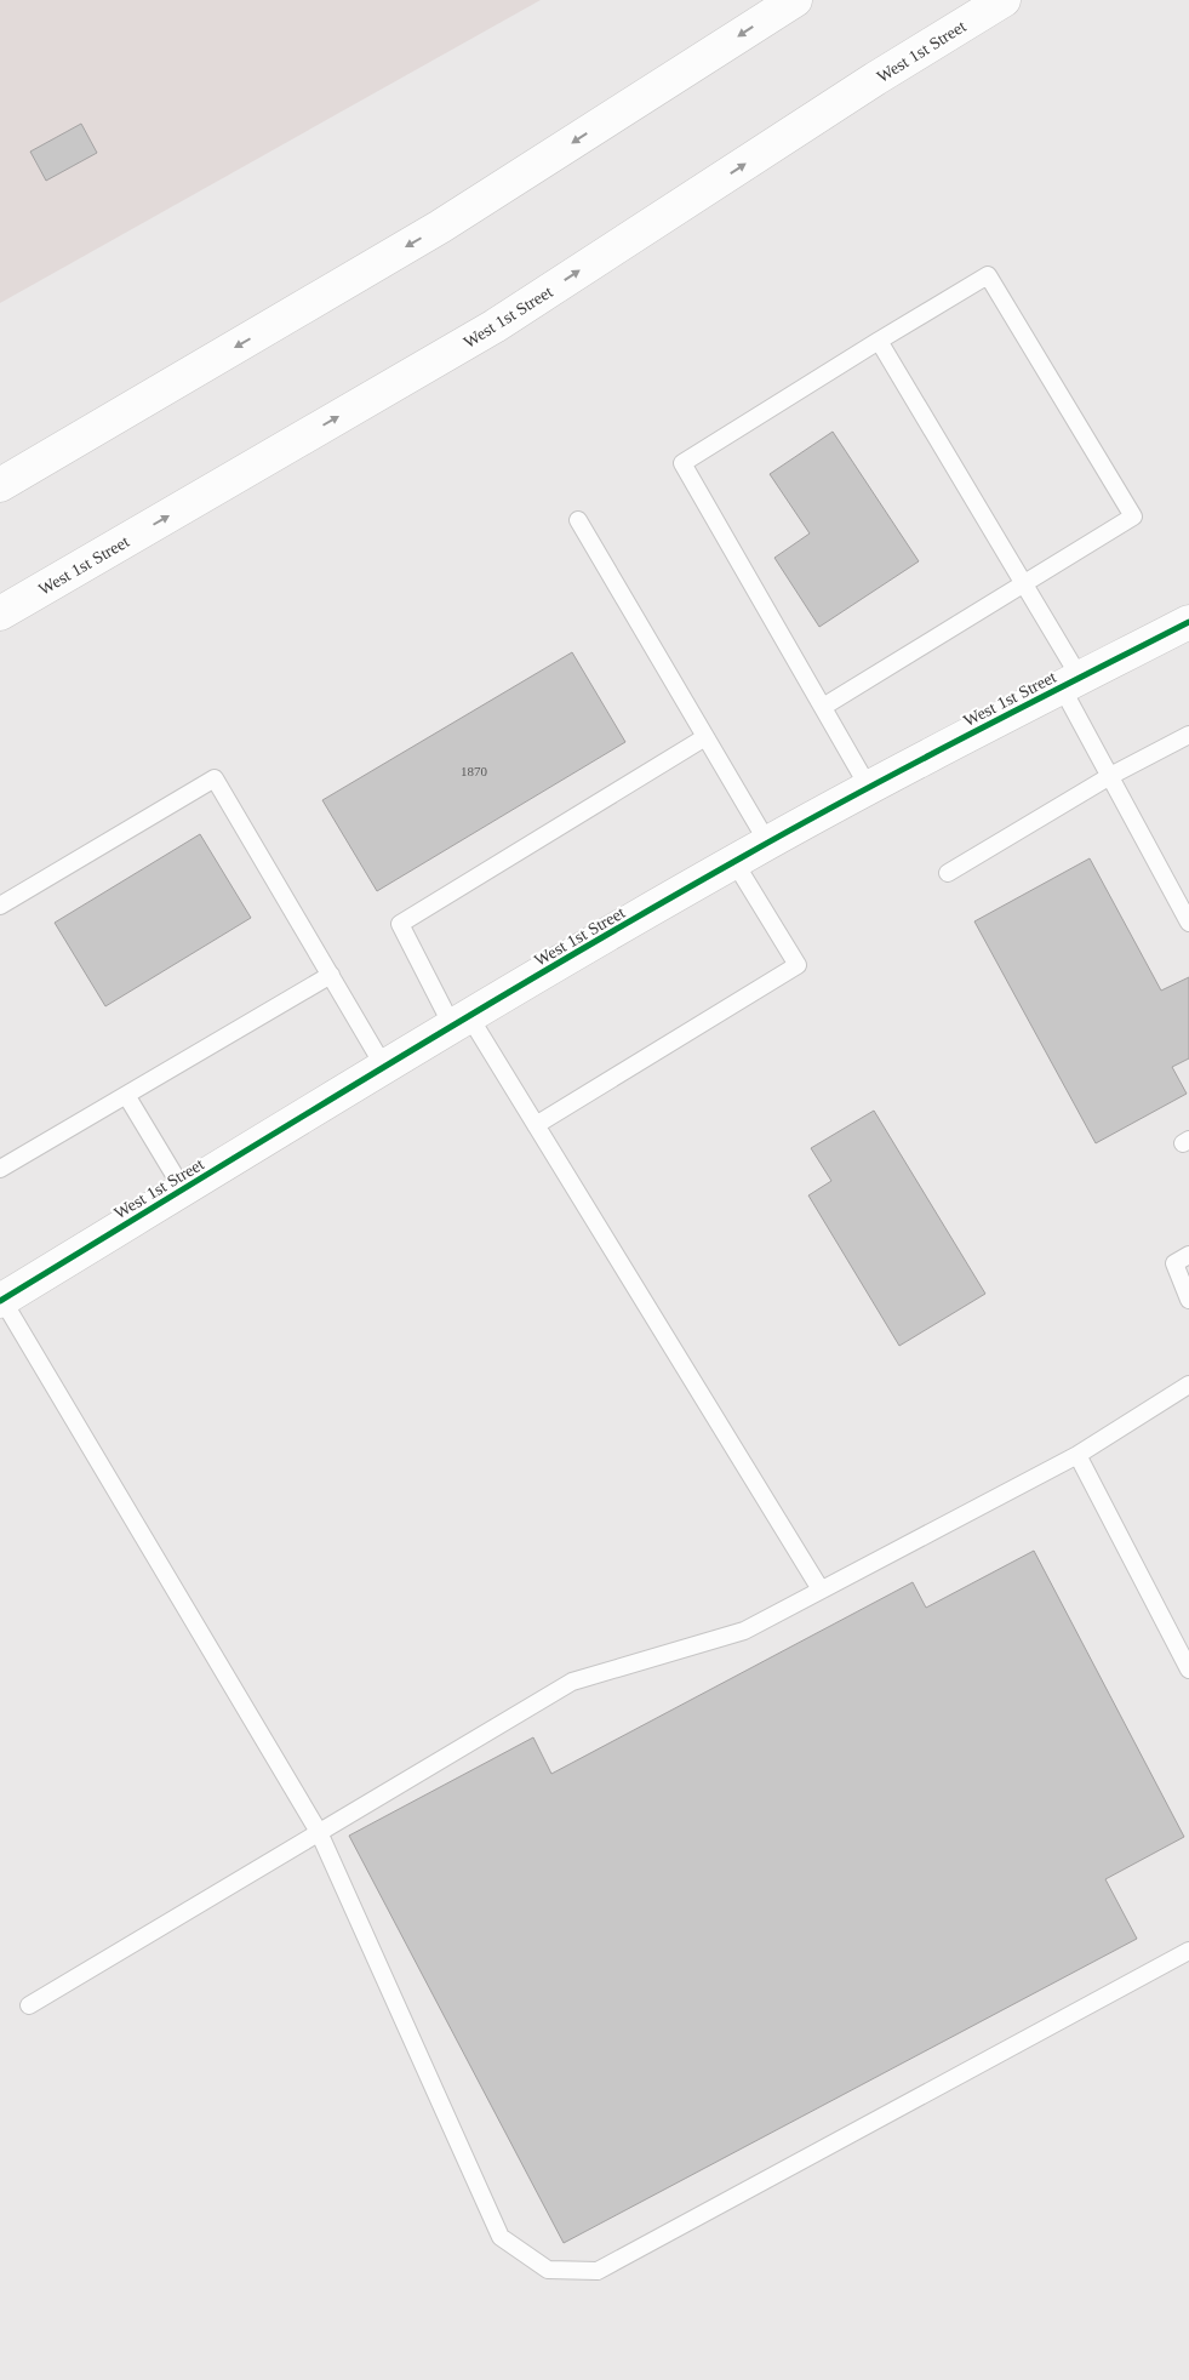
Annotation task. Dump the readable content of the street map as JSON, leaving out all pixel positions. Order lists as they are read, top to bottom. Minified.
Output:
{"streets":{"main road":["West 1st Street"]},"house_numbers":["1870"]}
